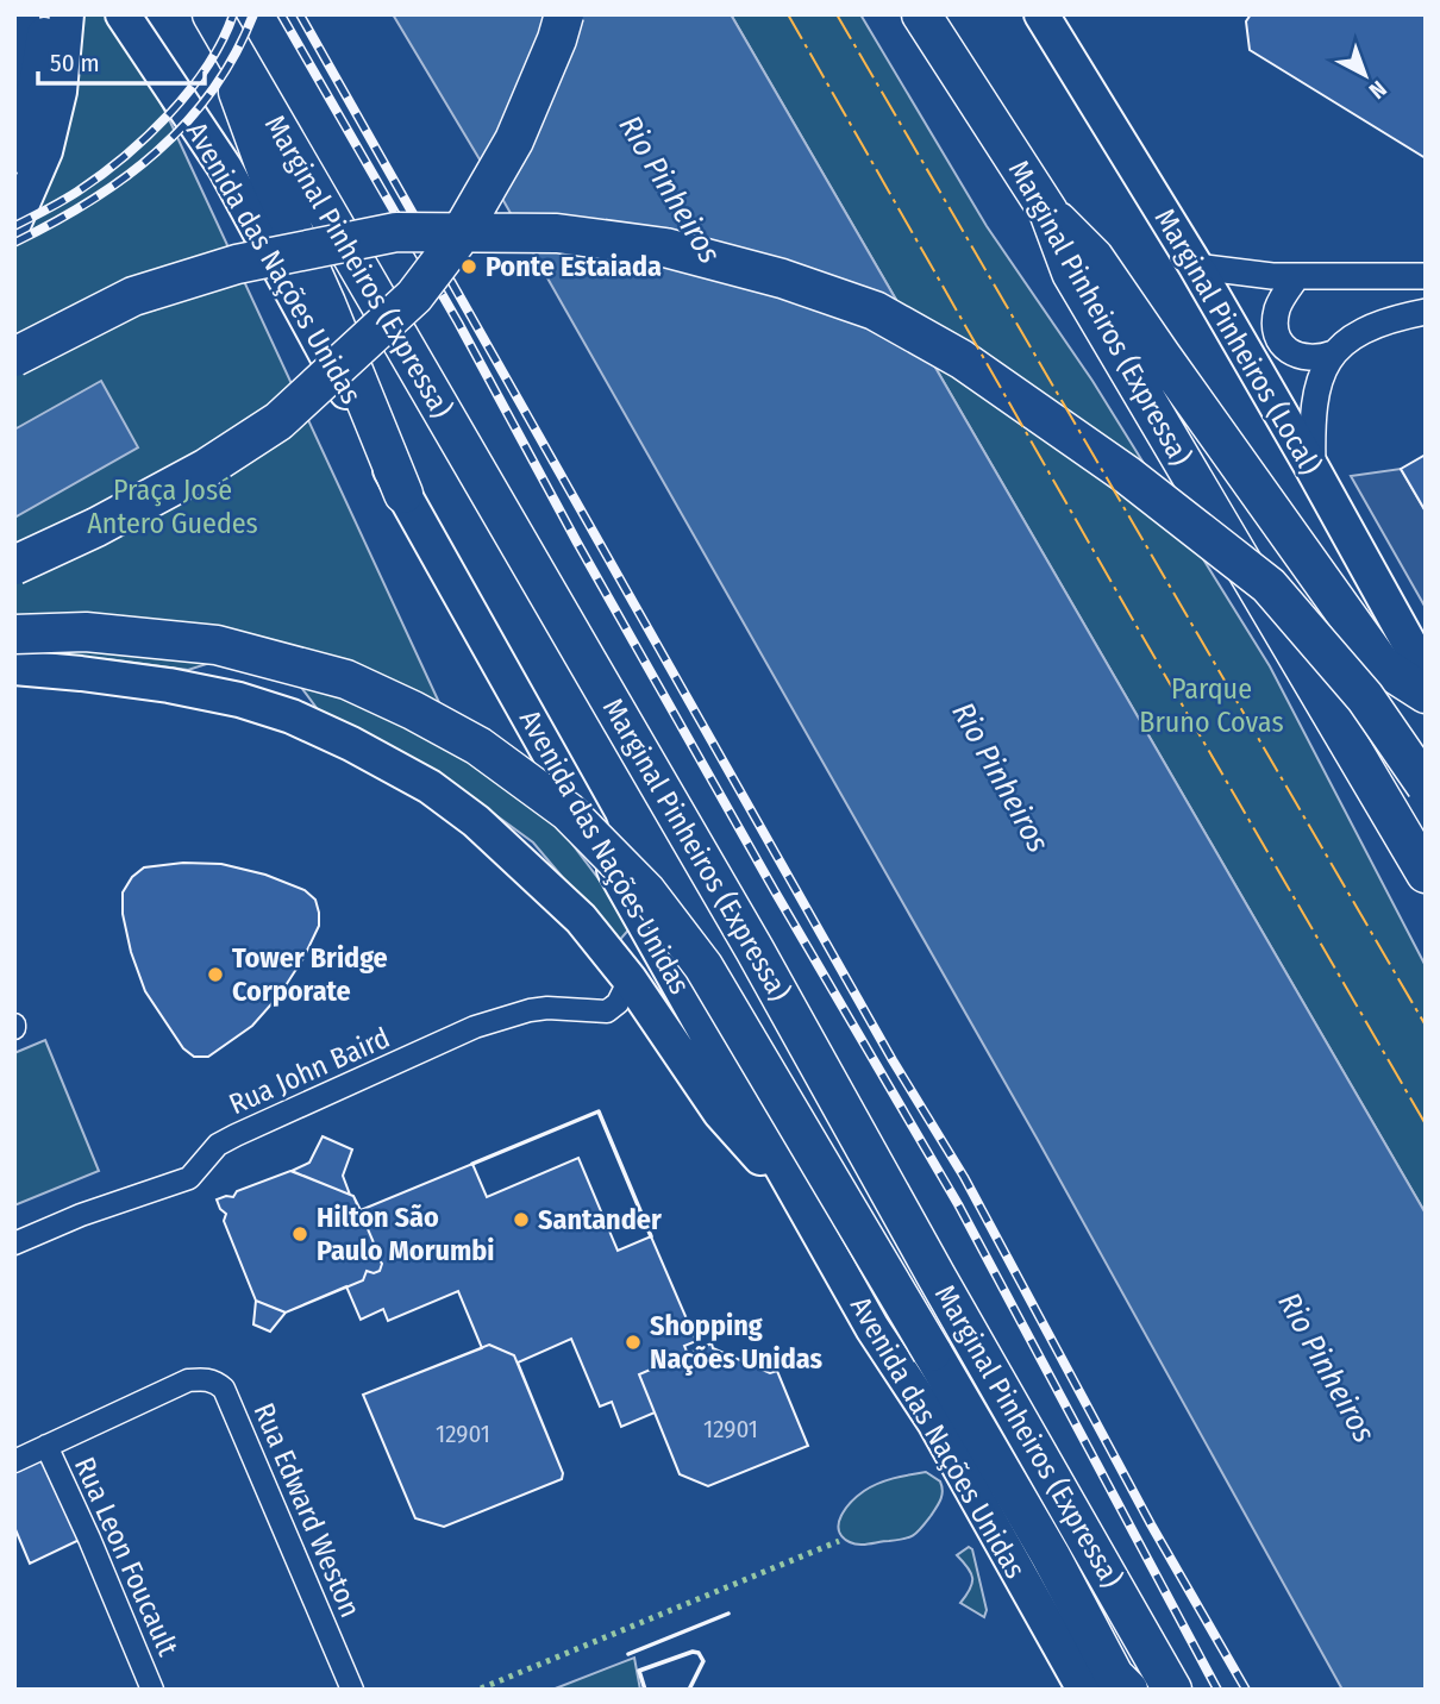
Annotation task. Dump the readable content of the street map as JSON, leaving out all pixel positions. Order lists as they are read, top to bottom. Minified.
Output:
{"streets":{"highway":["Avenida das Nações Unidas","Marginal Pinheiros (Expressa)","Marginal Pinheiros (Local)"],"street":["Rua John Baird","Rua Edward Weston","Rua Leon Foucault"]},"crossings":[["Rua Edward Weston","Rua Leon Foucault"]],"water":["Rio Pinheiros"],"parks":["Praça José Antero Guedes","Parque Bruno Covas"],"places":["Ponte Estaiada","Tower Bridge Corporate","Santander","Hilton São Paulo Morumbi","Shopping Nações Unidas"],"house_numbers":["12901","12901"],"scale_bar":"50 m","north":"bottom right"}
